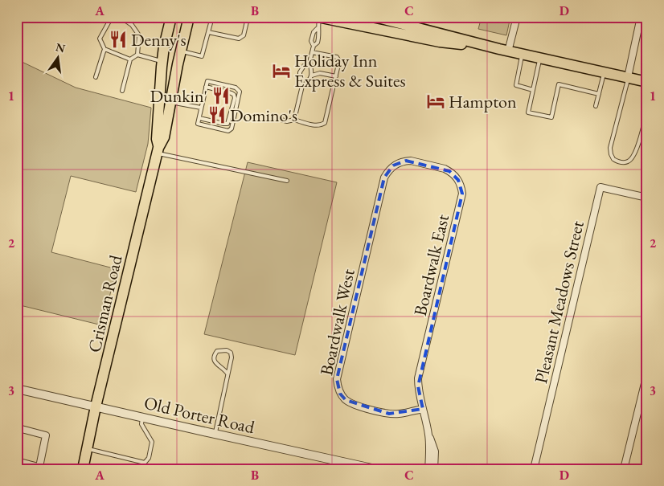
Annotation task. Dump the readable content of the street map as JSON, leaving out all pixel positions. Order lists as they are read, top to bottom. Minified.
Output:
{"streets":{"main road":["Crisman Road"],"street":["Boardwalk East","Pleasant Meadows Street","Boardwalk West","Old Porter Road"]},"crossings":[["Boardwalk East","Boardwalk West"],["Crisman Road","Old Porter Road"]],"places":{"restaurant":["Denny's","Dunkin'","Domino's"],"hotel":["Holiday Inn Express & Suites","Hampton"]},"north":"top","grid":{"columns":["A","B","C","D"],"rows":["1","2","3"]}}
